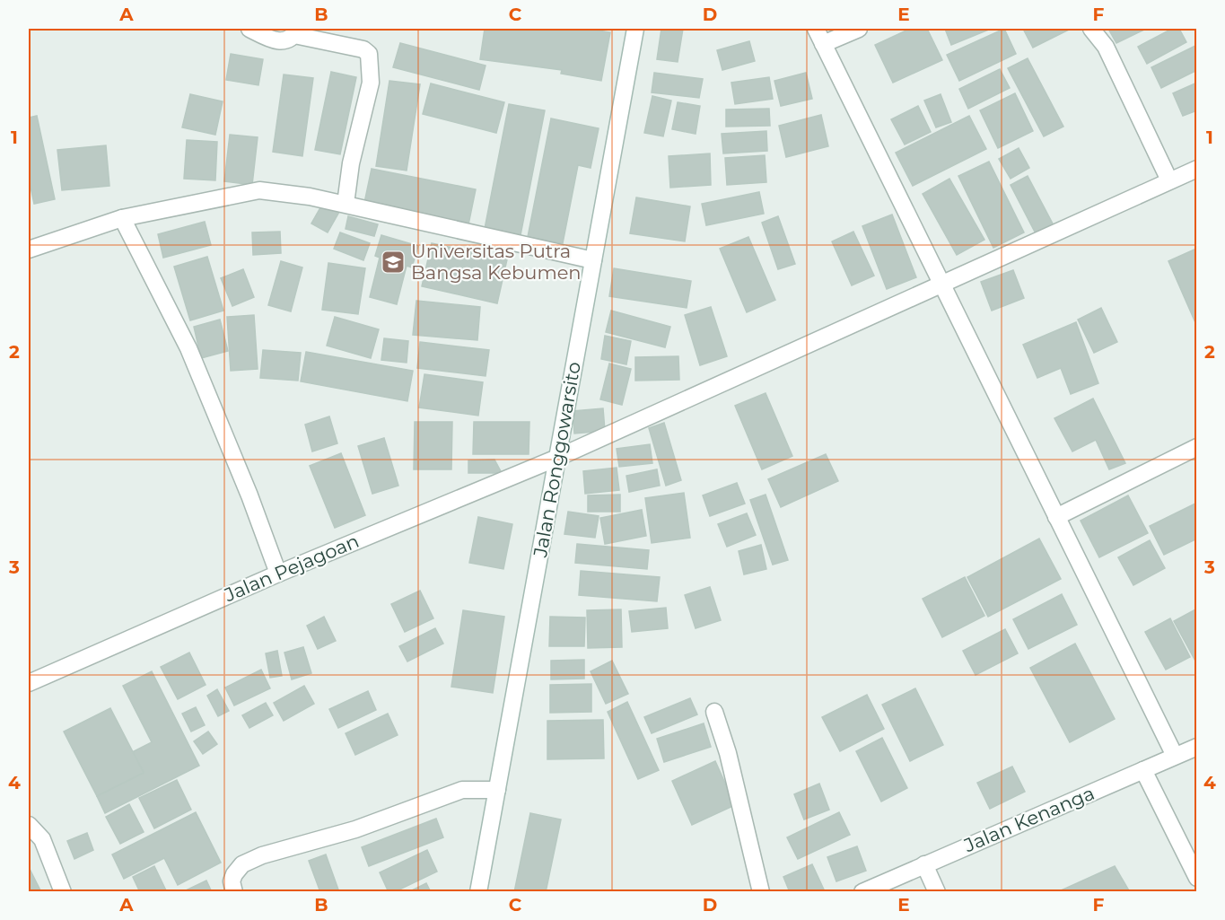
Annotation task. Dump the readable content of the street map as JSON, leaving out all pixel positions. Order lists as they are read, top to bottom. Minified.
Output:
{"streets":{"street":["Jalan Ronggowarsito","Jalan Pejagoan","Jalan Kenanga"]},"crossings":[["Jalan Ronggowarsito","Jalan Pejagoan"]],"places":{"school or university":["Universitas Putra Bangsa Kebumen"]},"grid":{"columns":["A","B","C","D","E","F"],"rows":["1","2","3","4"]}}
